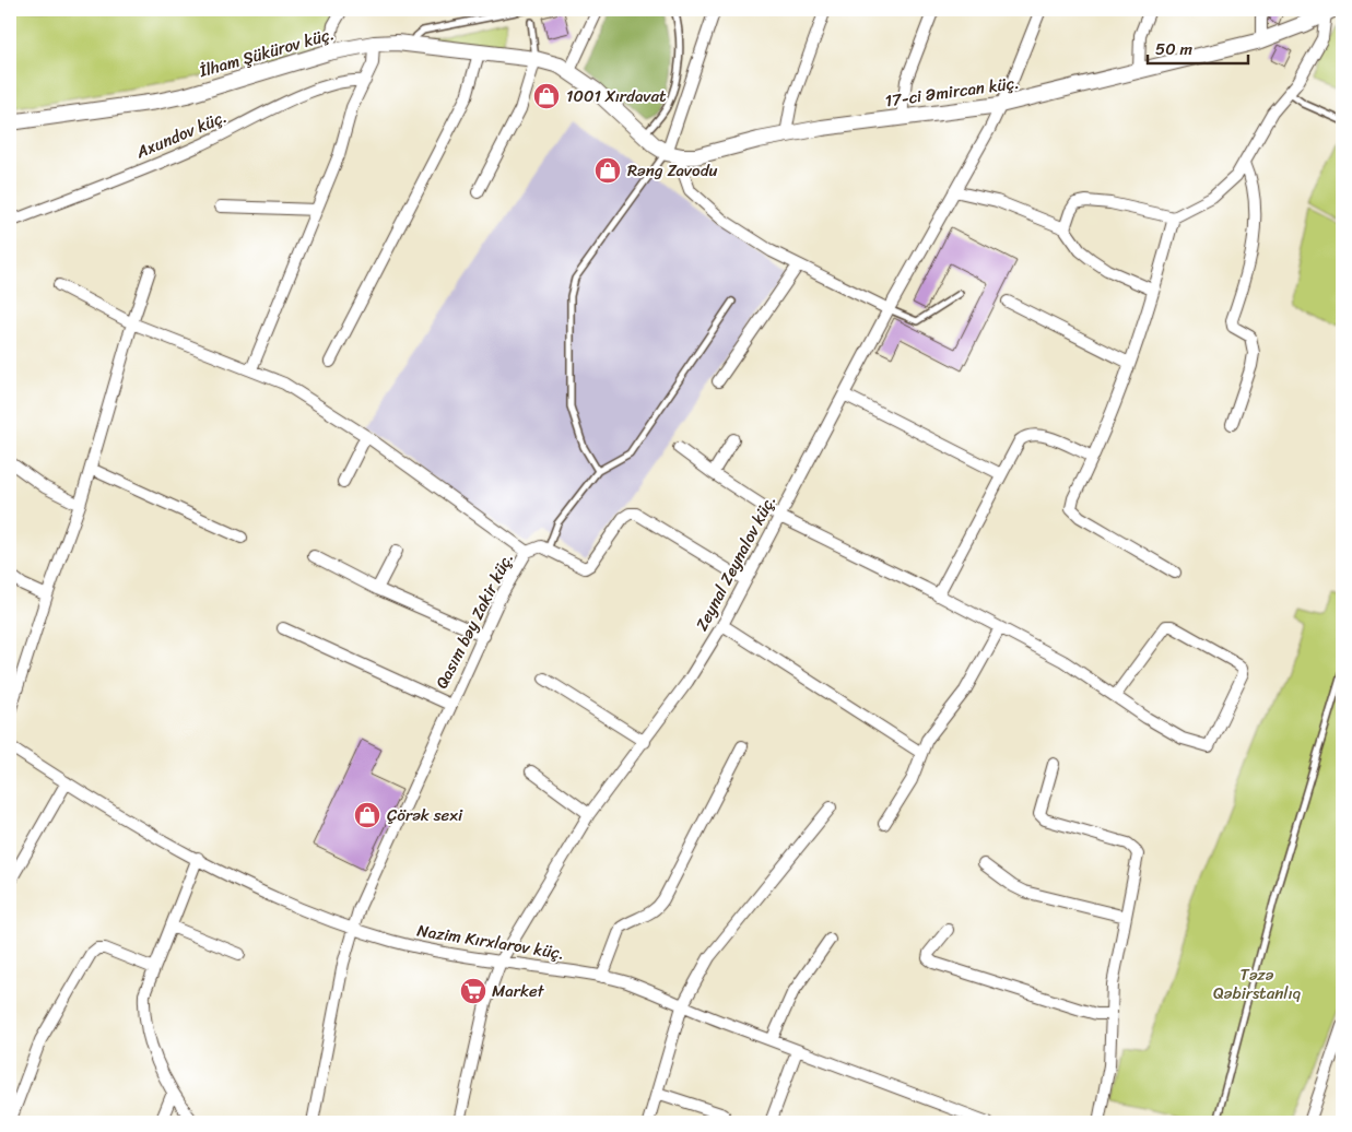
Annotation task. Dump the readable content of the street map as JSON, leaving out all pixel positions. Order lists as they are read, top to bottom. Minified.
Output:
{"streets":{"street":["İlham Şükürov küç.","17-ci Əmircan küç.","Axundov küç.","Zeynal Zeynalov küç.","Qasım bəy Zakir küç.","Nazim Kırxlarov küç."]},"crossings":[["İlham Şükürov küç.","17-ci Əmircan küç."],["17-ci Əmircan küç.","Zeynal Zeynalov küç."],["Zeynal Zeynalov küç.","Nazim Kırxlarov küç."],["Qasım bəy Zakir küç.","Nazim Kırxlarov küç."]],"parks":["Təzə Qəbirstanlıq"],"places":{"shop":["1001 Xırdavat","Rəng Zavodu","Çörək sexi"],"supermarket":["Market"]},"scale_bar":"50 m"}
